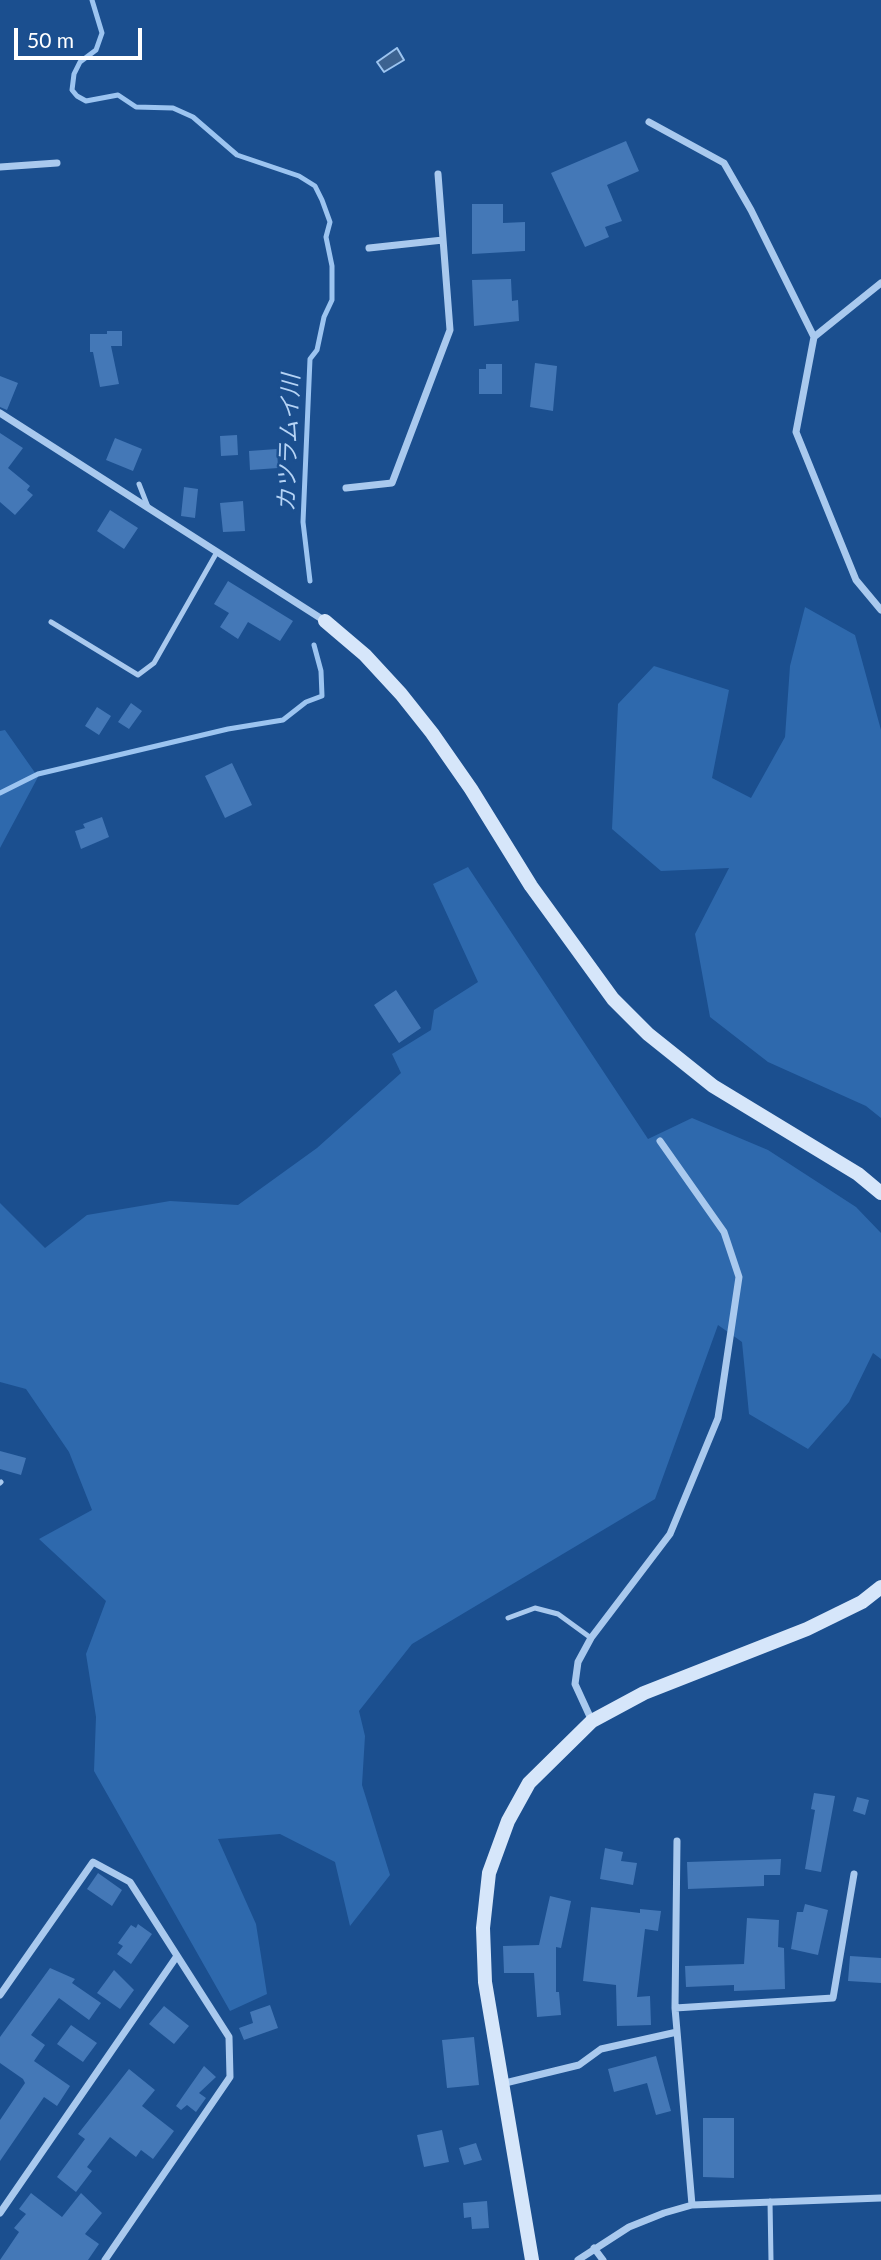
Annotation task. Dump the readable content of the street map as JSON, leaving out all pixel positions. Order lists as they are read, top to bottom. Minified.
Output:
{"water":["カツラムイ川"],"scale_bar":"50 m"}
